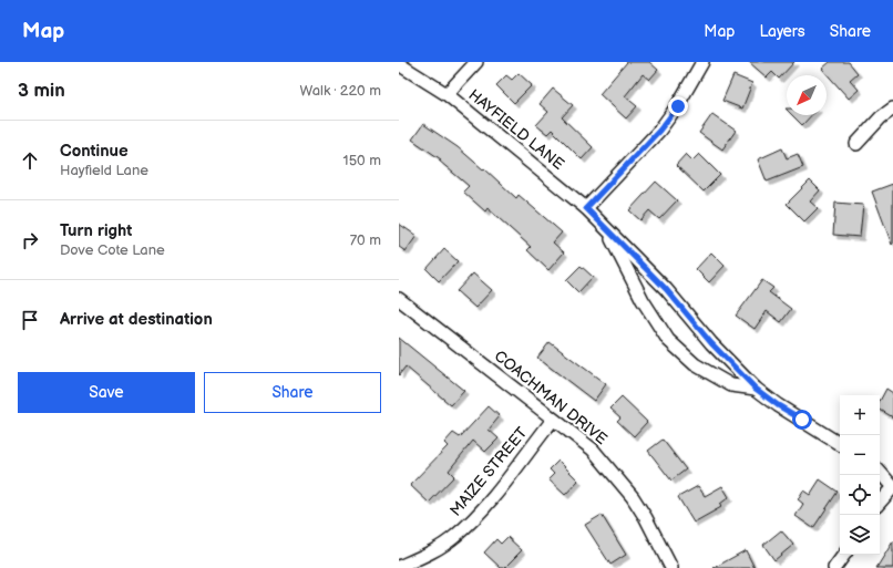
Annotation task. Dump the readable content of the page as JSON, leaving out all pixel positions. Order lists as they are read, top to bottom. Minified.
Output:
{"streets":{"street":["HAYFIELD LANE","COACHMAN DRIVE","MAIZE STREET"]},"crossings":[["COACHMAN DRIVE","MAIZE STREET"]],"north":"bottom left","page":{"header":"Map","nav":["Map","Layers","Share"],"heading":["3 min","Walk · 220 m"],"list":[["Continue","Hayfield Lane","150 m"],["Turn right","Dove Cote Lane","70 m"],"Arrive at destination"],"buttons":["Save","Share"],"map_buttons":["+","−"]}}
